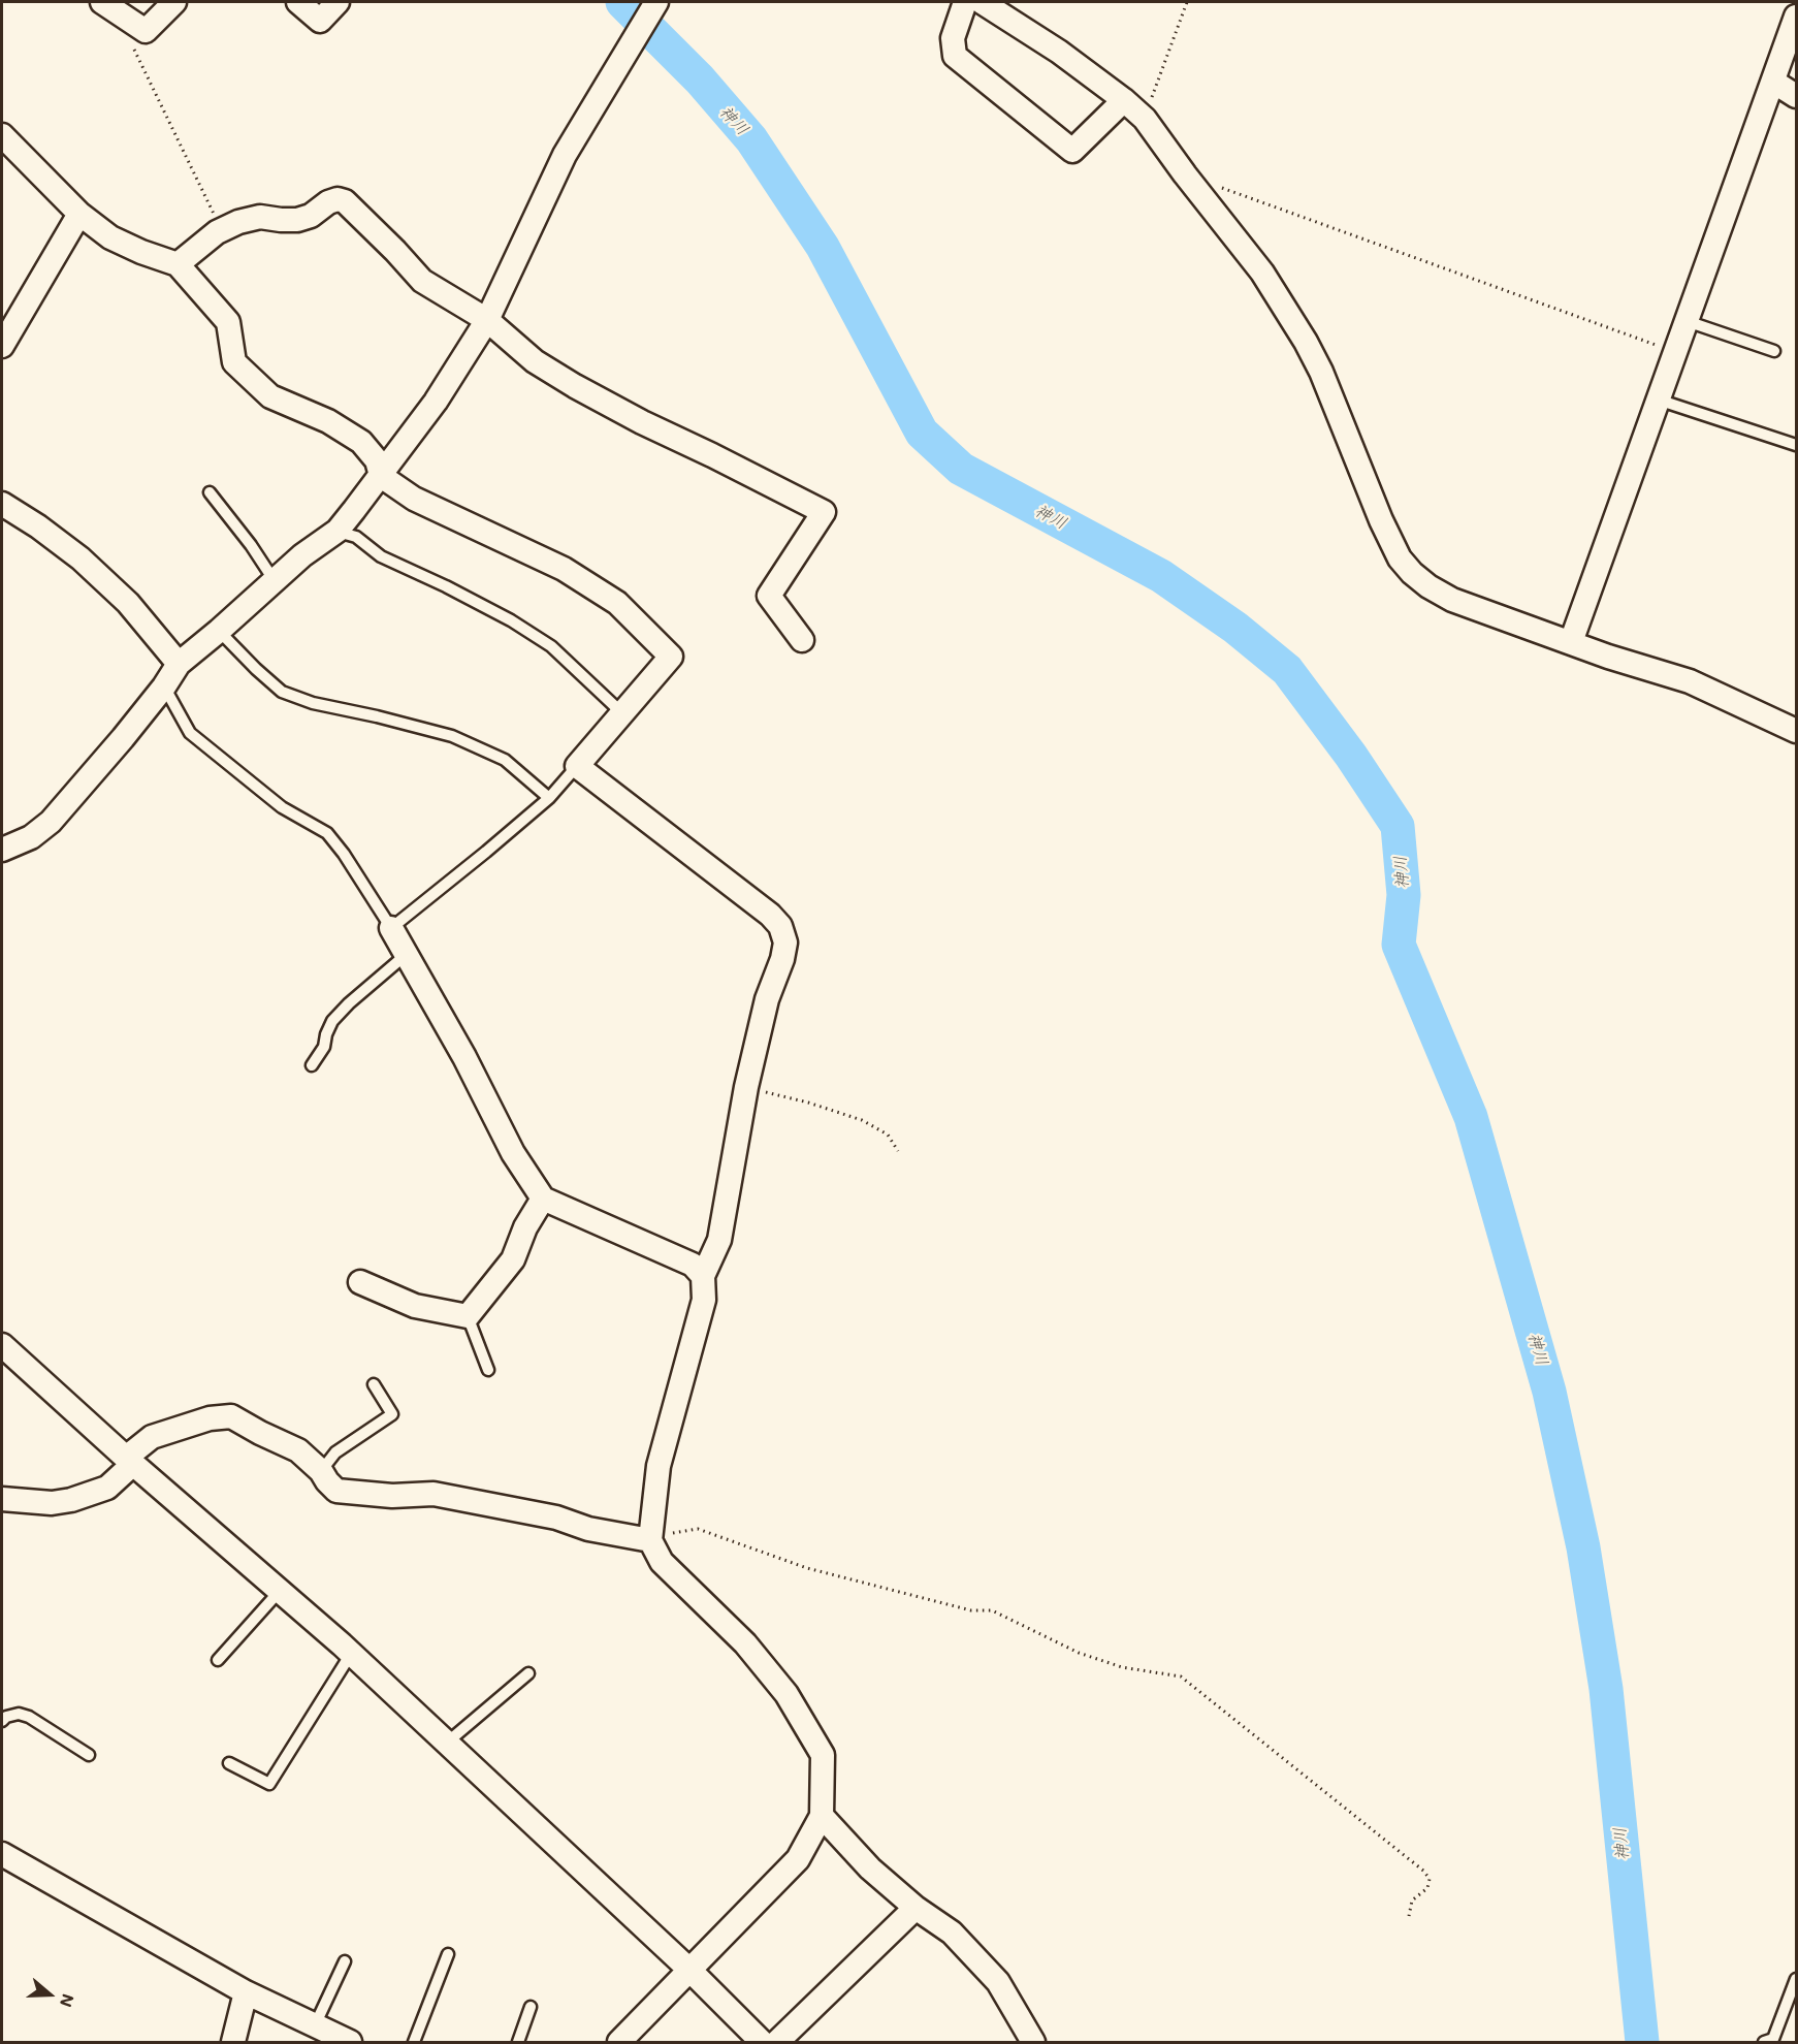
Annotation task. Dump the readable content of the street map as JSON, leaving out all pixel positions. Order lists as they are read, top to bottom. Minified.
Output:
{"water":["神川"],"north":"right"}
